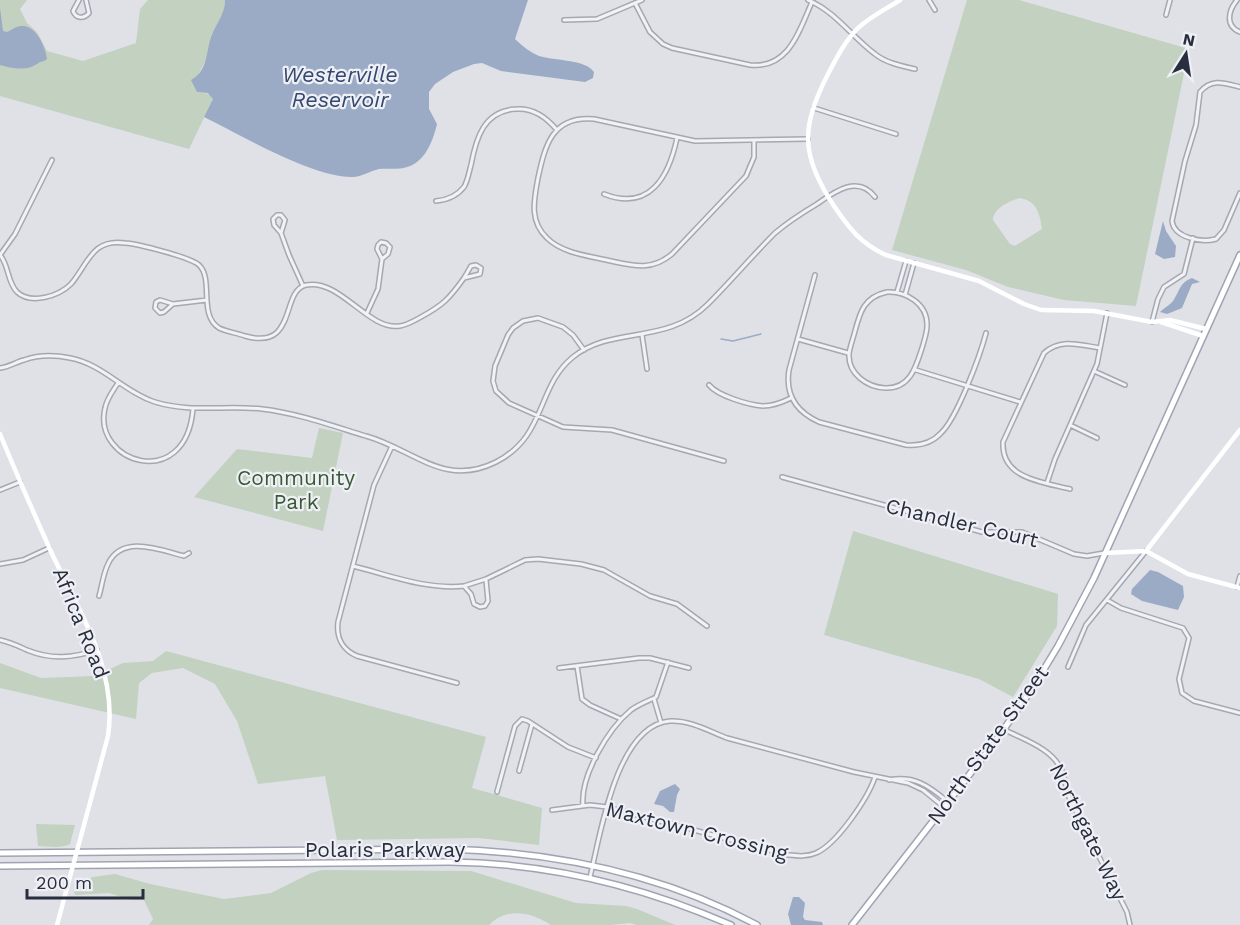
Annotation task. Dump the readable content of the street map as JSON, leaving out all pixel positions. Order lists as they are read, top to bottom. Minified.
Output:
{"streets":{"main road":["North State Street","Polaris Parkway"],"street":["Chandler Court","Africa Road","Maxtown Crossing","Northgate Way"]},"crossings":[["Chandler Court","North State Street"],["Africa Road","Polaris Parkway"],["North State Street","Northgate Way"]],"water":["Westerville Reservoir"],"parks":["Community Park"],"scale_bar":"200 m","north":"top"}
